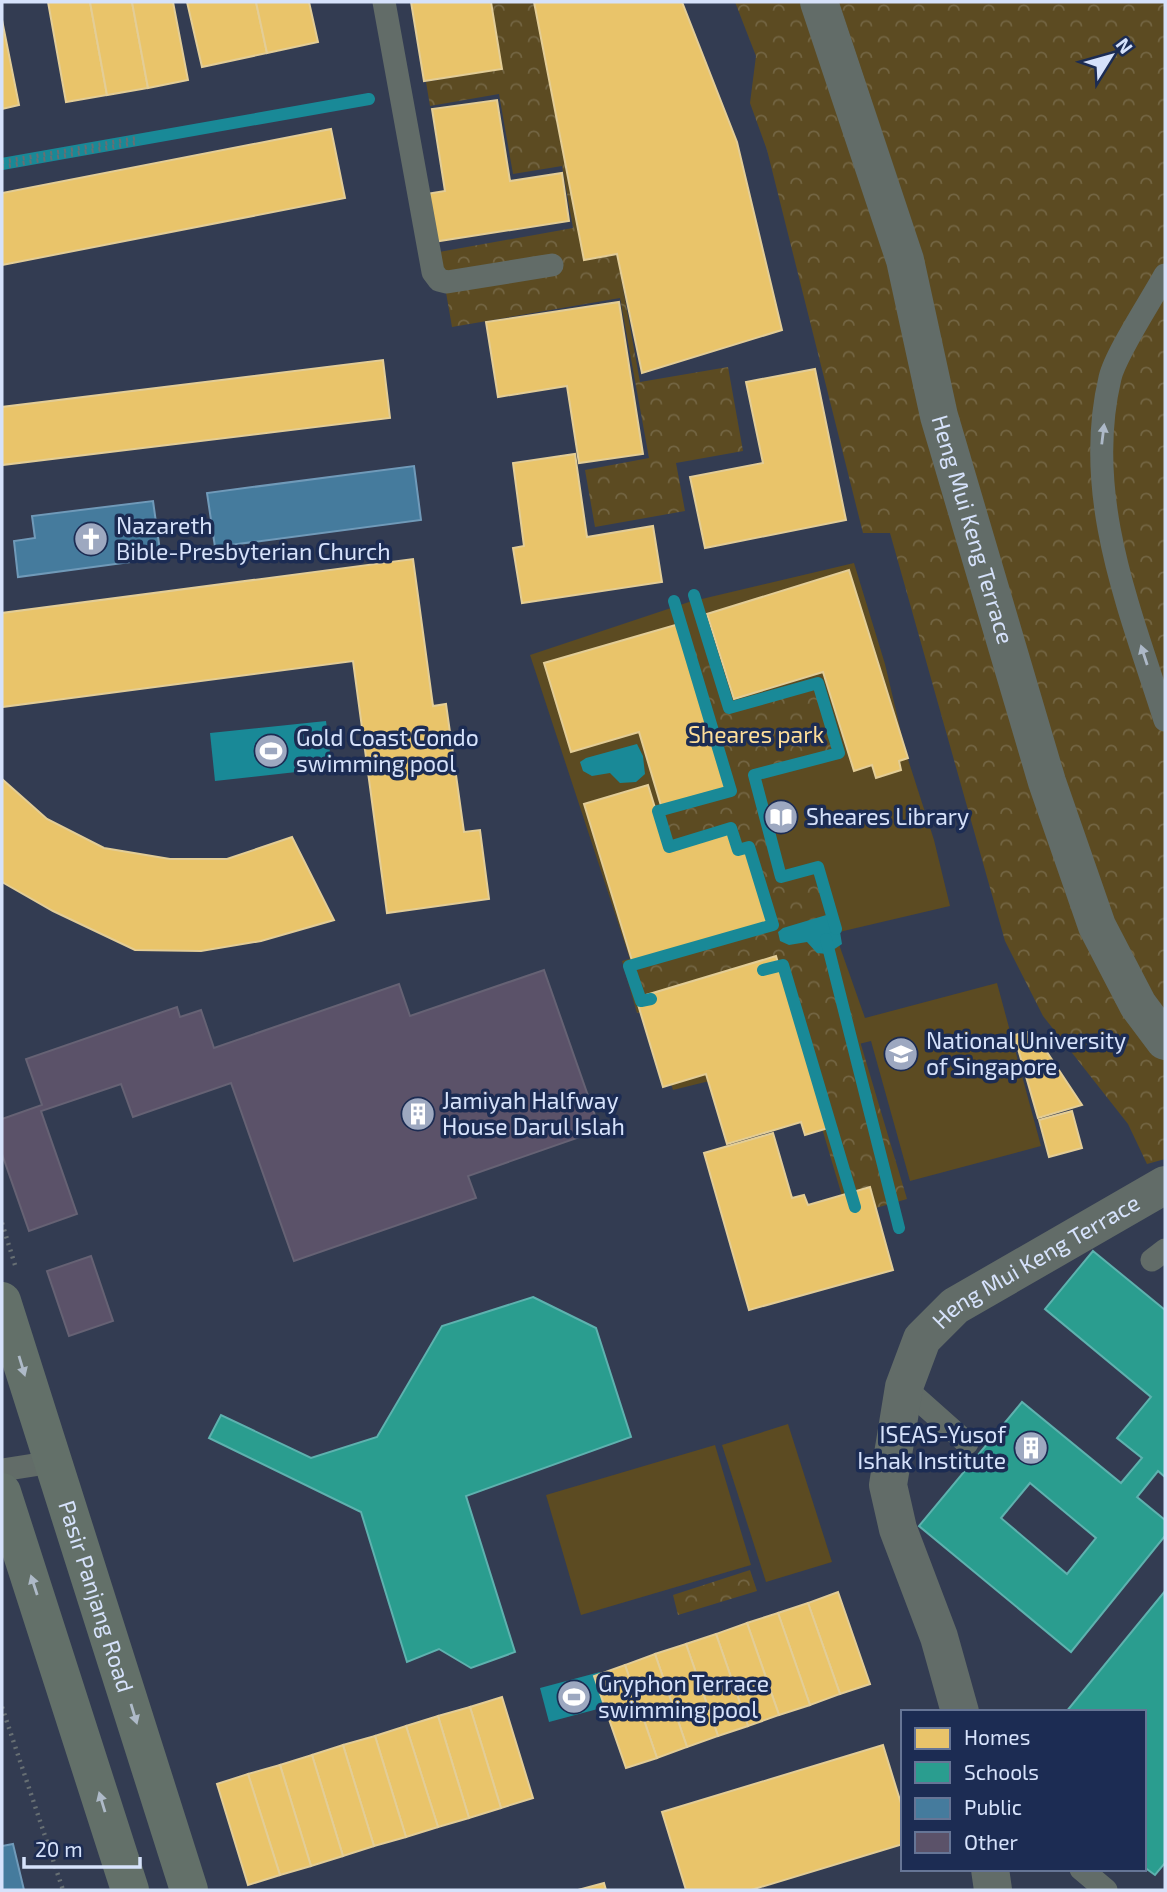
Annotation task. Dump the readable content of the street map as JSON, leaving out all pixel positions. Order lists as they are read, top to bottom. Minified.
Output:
{"streets":{"main road":["Pasir Panjang Road"],"street":["Heng Mui Keng Terrace"]},"parks":["Sheares park"],"places":{"church":["Nazareth Bible-Presbyterian Church"],"sports":["Gold Coast Condo swimming pool","Gryphon Terrace swimming pool"],"library":["Sheares Library"],"school or university":["National University of Singapore"],"building":["Jamiyah Halfway House Darul Islah","ISEAS-Yusof Ishak Institute"]},"legend":["Homes","Schools","Public","Other"],"scale_bar":"20 m","north":"top right"}
